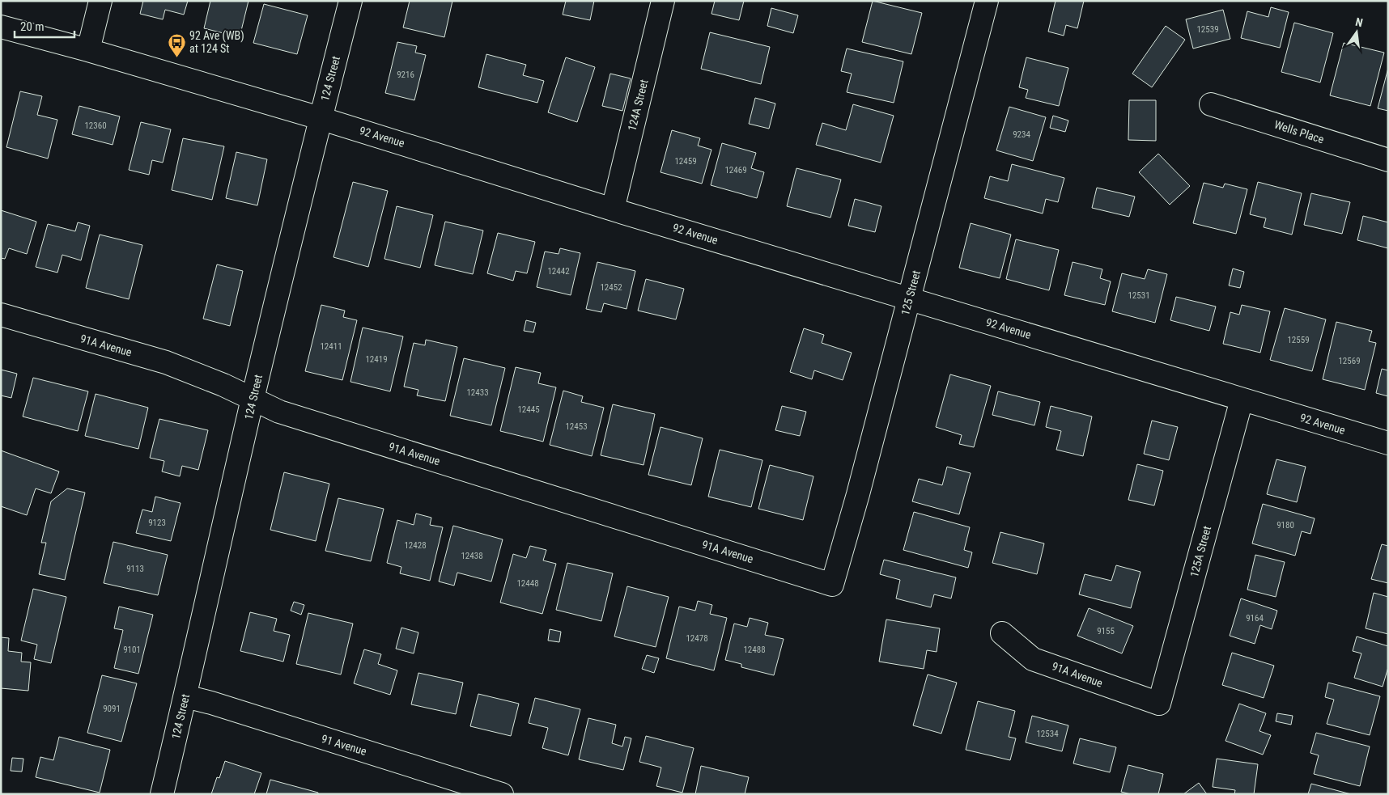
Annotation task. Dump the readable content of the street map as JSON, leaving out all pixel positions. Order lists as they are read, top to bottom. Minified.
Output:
{"streets":{"street":["124 Street","124A Street","Wells Place","92 Avenue","125 Street","91A Avenue","125A Street","91 Avenue"]},"crossings":[["124 Street","92 Avenue"],["124 Street","91A Avenue"],["124 Street","91 Avenue"],["124A Street","92 Avenue"],["92 Avenue","125 Street"],["92 Avenue","125A Street"],["125 Street","91A Avenue"],["91A Avenue","125A Street"]],"places":{"bus stop":["92 Ave (WB) at 124 St"]},"house_numbers":["12539","9216","12360","9234","12459","12469","12442","12452","12531","12559","12411","12419","12569","12433","12445","12453","9123","9180","12428","12438","9113","12448","9164","9155","12478","9101","12488","9091","12534"],"scale_bar":"20 m","north":"top"}
